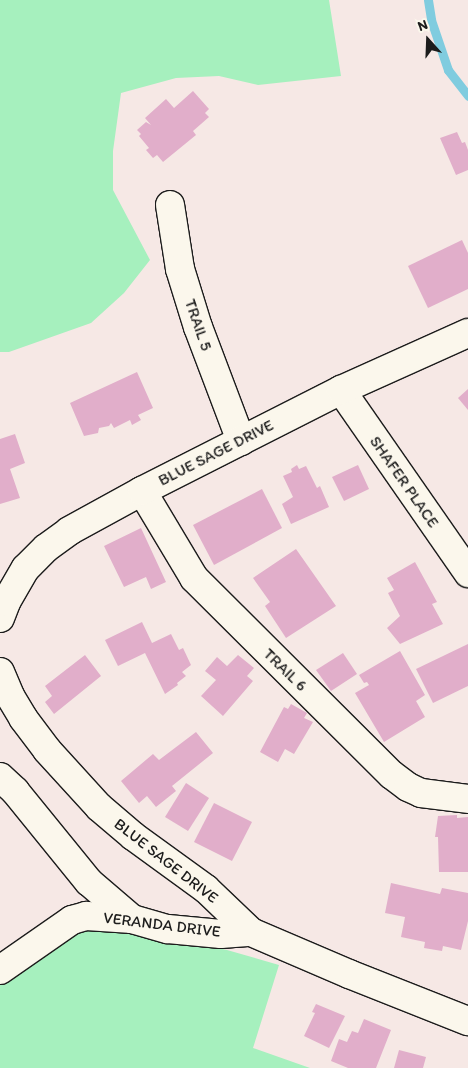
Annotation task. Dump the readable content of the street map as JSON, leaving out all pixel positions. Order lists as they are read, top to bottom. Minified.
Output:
{"streets":{"street":["TRAIL 5","BLUE SAGE DRIVE","SHAFER PLACE","TRAIL 6","VERANDA DRIVE"]},"crossings":[["TRAIL 5","BLUE SAGE DRIVE"],["BLUE SAGE DRIVE","SHAFER PLACE"],["BLUE SAGE DRIVE","TRAIL 6"],["BLUE SAGE DRIVE","VERANDA DRIVE"]],"north":"top"}
